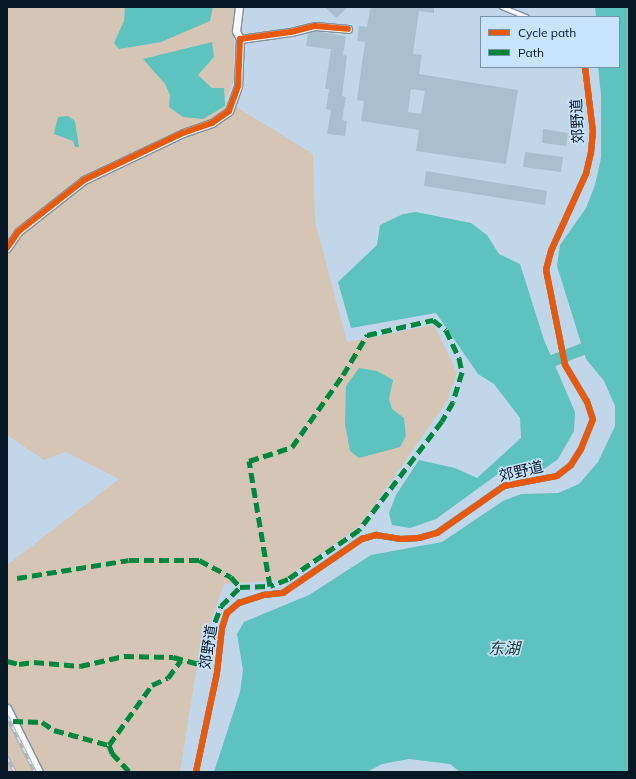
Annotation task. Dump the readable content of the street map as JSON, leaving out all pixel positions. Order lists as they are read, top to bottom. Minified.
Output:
{"streets":{"lane":["郊野道"]},"water":["东湖"],"legend":["Cycle path","Path"]}
